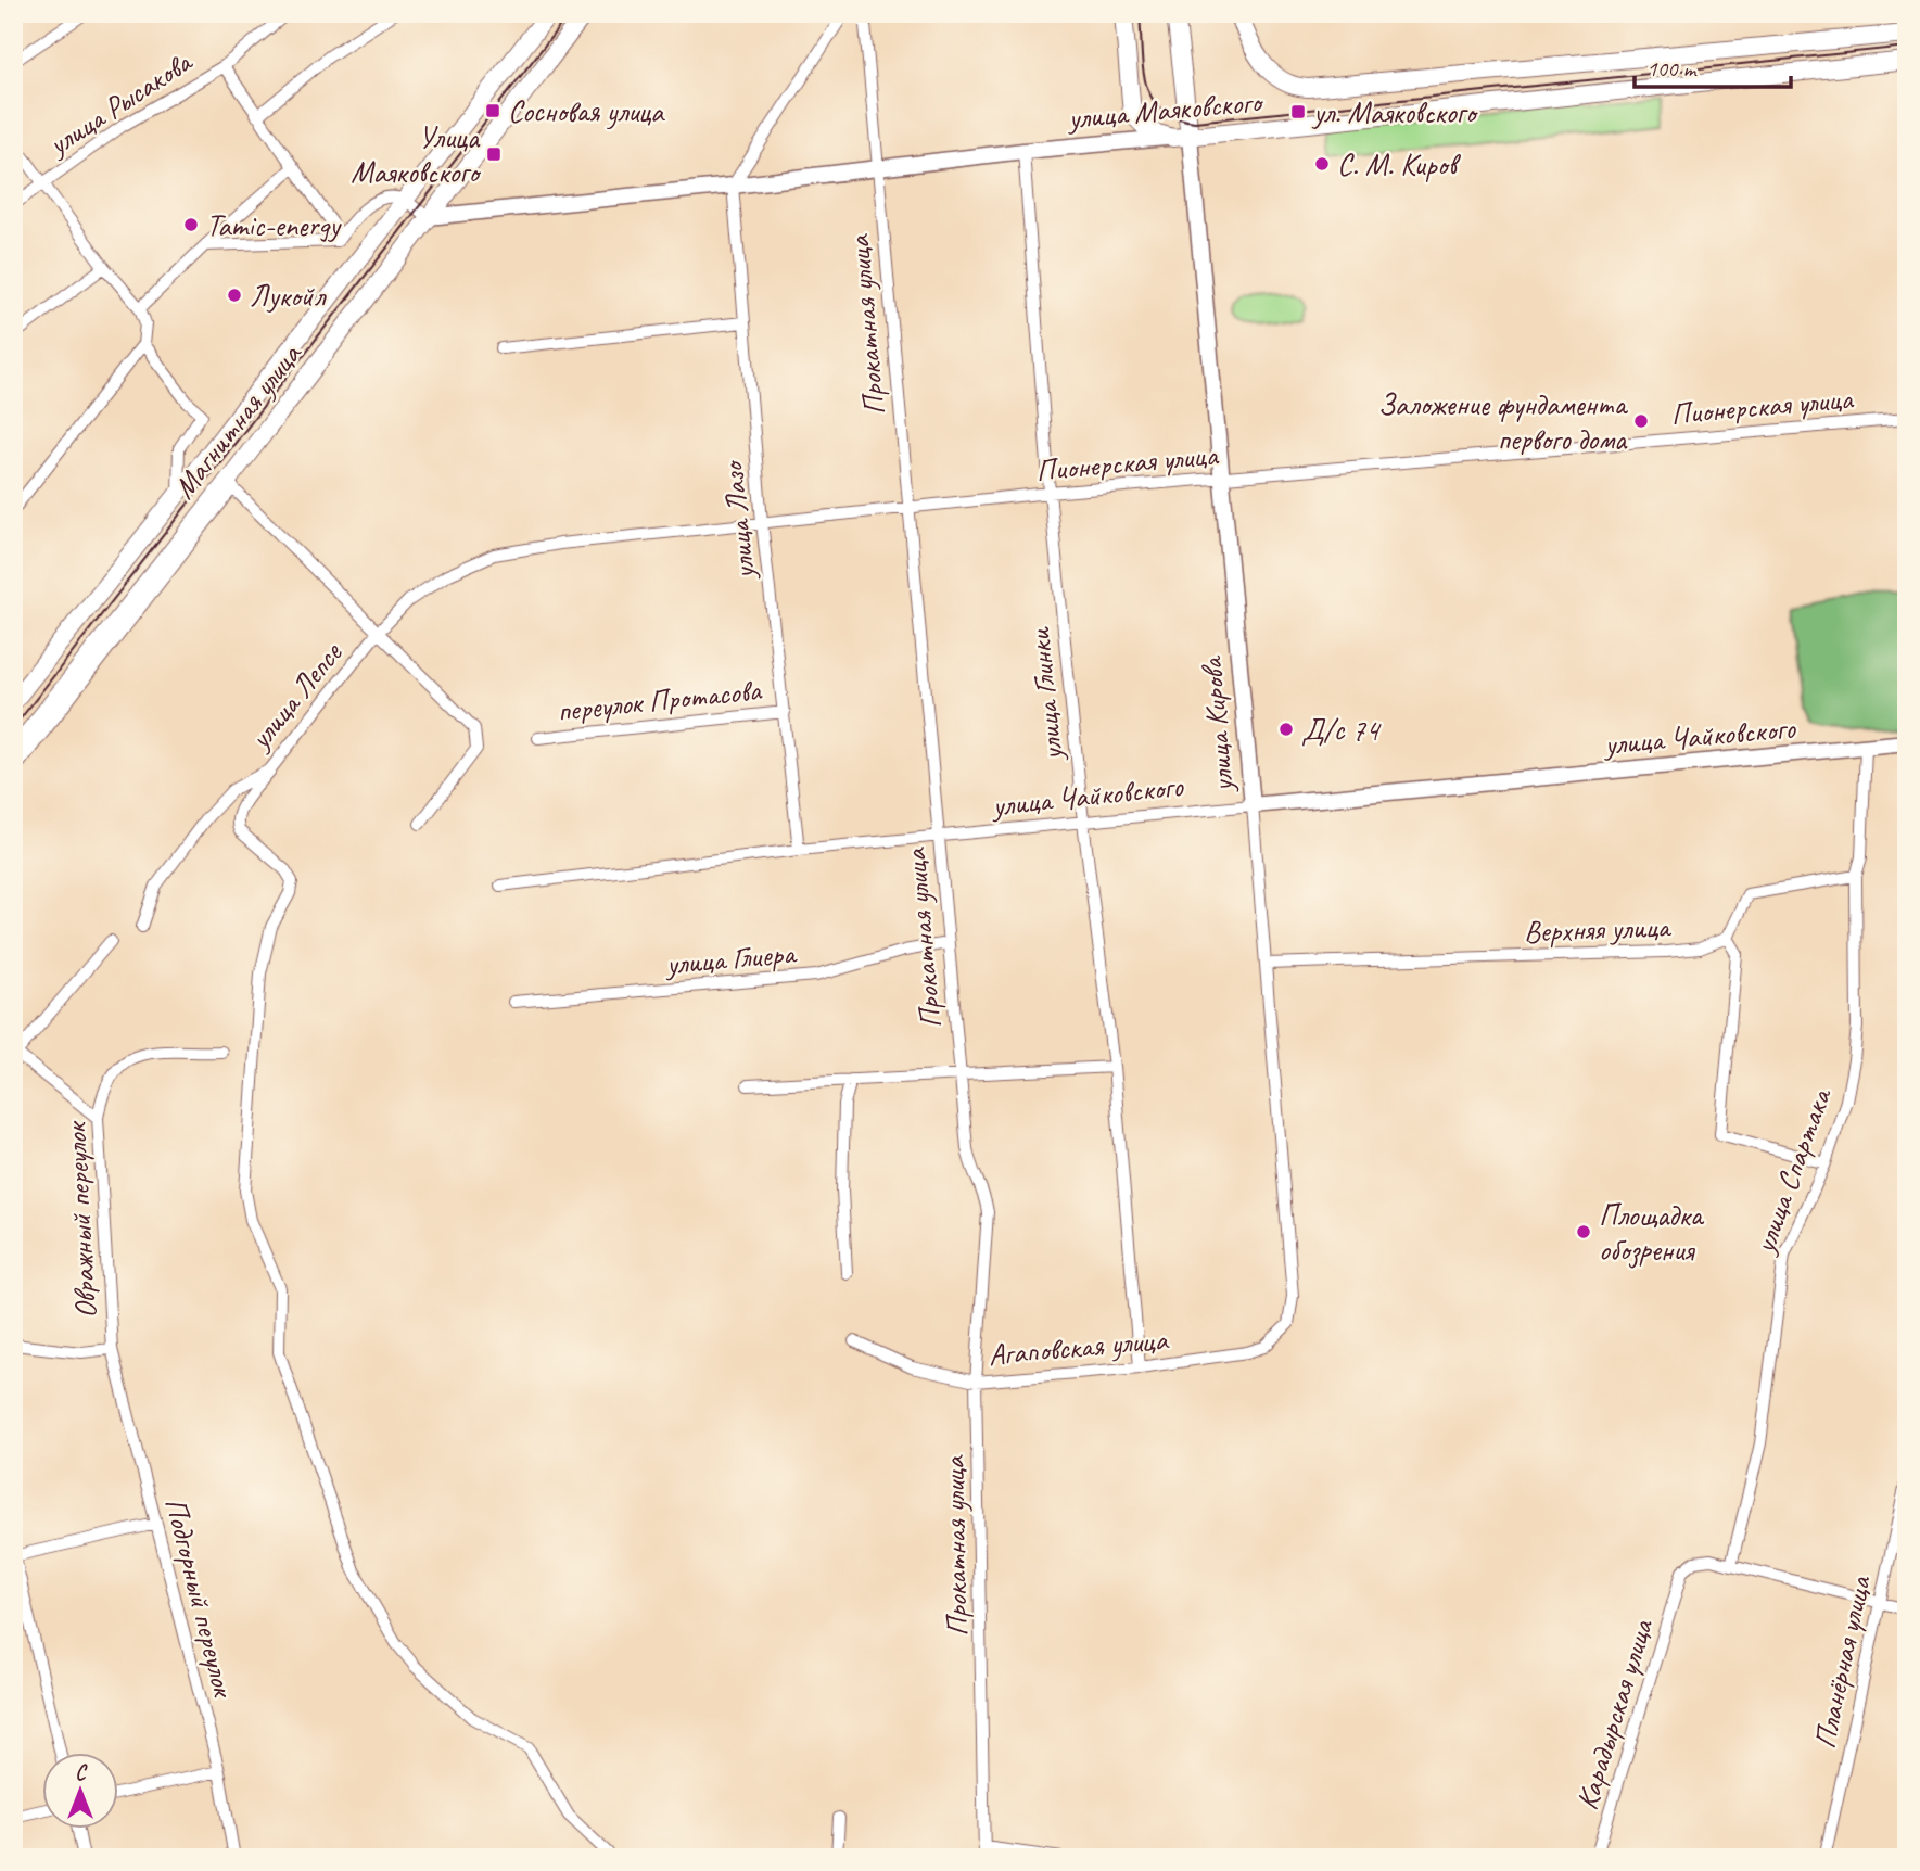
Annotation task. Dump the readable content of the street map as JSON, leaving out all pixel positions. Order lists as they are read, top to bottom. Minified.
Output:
{"streets":{"main road":["улица Маяковского","Магнитная улица","улица Кирова","улица Чайковского"],"street":["улица Рысакова","Прокатная улица","Пионерская улица","улица Лазо","улица Глинки","улица Лепсе","переулок Протасова","Верхняя улица","улица Глиера","улица Спартака","Овражный переулок","Агаповская улица","Подгорный переулок","Планёрная улица","Карадырская улица"]},"crossings":[["улица Маяковского","Прокатная улица"],["улица Маяковского","Магнитная улица"],["улица Маяковского","улица Лазо"],["улица Маяковского","улица Глинки"],["улица Маяковского","улица Кирова"],["Прокатная улица","Пионерская улица"],["Прокатная улица","улица Чайковского"],["Прокатная улица","улица Глиера"],["Прокатная улица","Агаповская улица"],["Пионерская улица","улица Лазо"],["Пионерская улица","улица Глинки"],["Пионерская улица","улица Лепсе"],["Пионерская улица","улица Кирова"],["улица Лазо","переулок Протасова"],["улица Лазо","улица Чайковского"],["улица Глинки","улица Чайковского"],["улица Глинки","Агаповская улица"],["улица Кирова","улица Чайковского"],["улица Кирова","Верхняя улица"],["улица Кирова","Агаповская улица"],["улица Чайковского","улица Спартака"],["улица Спартака","Карадырская улица"],["Овражный переулок","Подгорный переулок"]],"places":{"transit":["Сосновая улица","ул. Маяковского","Улица Маяковского"],"other":["С. М. Киров","Tamic-energy","Лукойл","Заложение фундамента первого дома","Д/с 74","Площадка обозрения"]},"scale_bar":"100 m","north":"top"}
